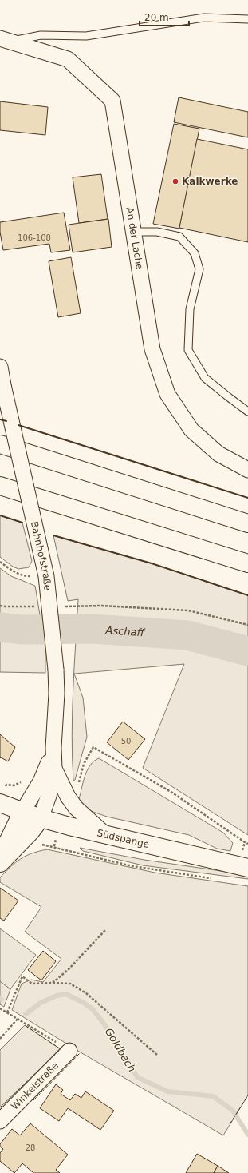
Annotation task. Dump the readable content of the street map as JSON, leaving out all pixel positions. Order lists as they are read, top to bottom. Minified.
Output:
{"streets":{"main road":["Bahnhofstraße","Südspange"],"street":["An der Lache","Winkelstraße"]},"crossings":[["Bahnhofstraße","Südspange"]],"water":["Aschaff","Goldbach"],"places":["Kalkwerke"],"house_numbers":["106-108","50","28"],"scale_bar":"20 m"}
